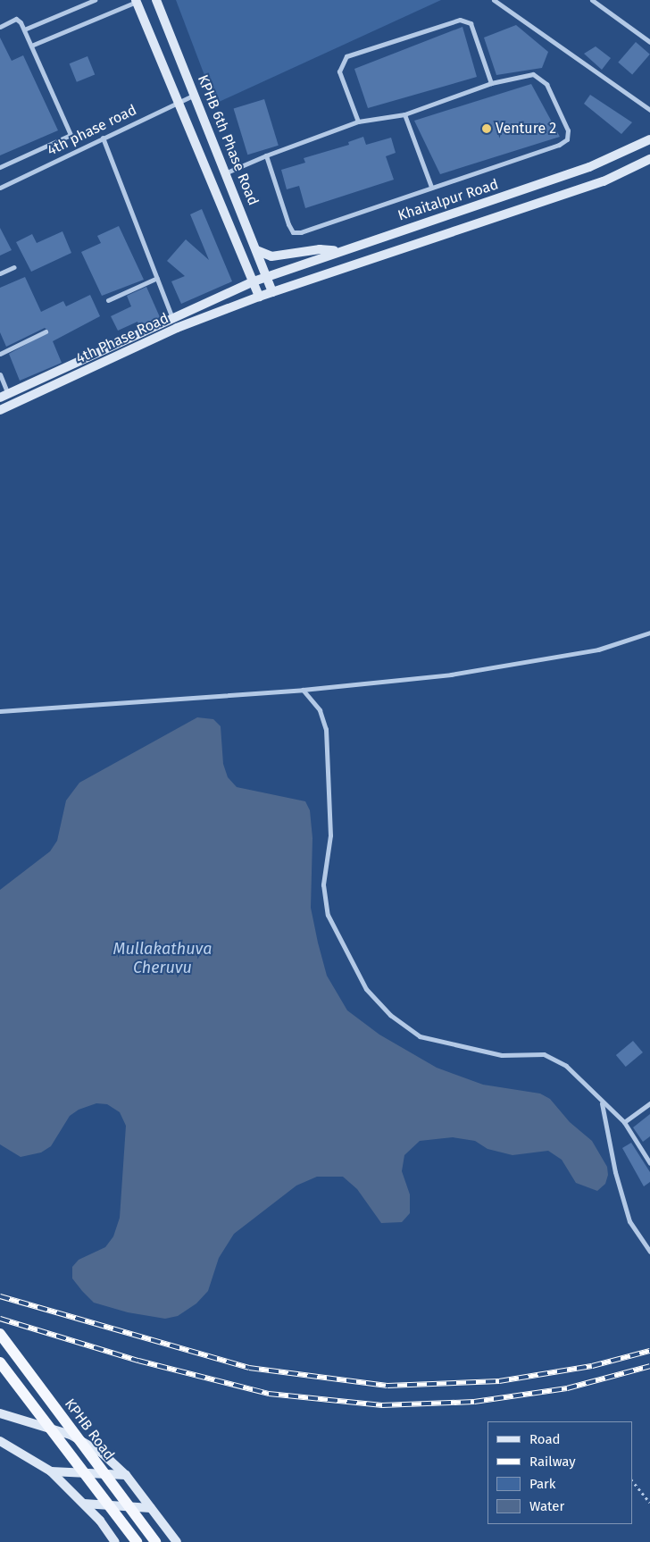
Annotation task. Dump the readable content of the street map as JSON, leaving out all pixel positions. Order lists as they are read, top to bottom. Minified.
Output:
{"streets":{"main road":["KPHB Road"],"street":["4th phase road","KPHB 6th Phase Road","Khaitalpur Road","4th Phase Road"]},"crossings":[["4th phase road","KPHB 6th Phase Road"],["KPHB 6th Phase Road","Khaitalpur Road"],["Khaitalpur Road","4th Phase Road"]],"water":["Mullakathuva Cheruvu"],"places":["Venture 2"],"legend":["Road","Railway","Park","Water"]}
